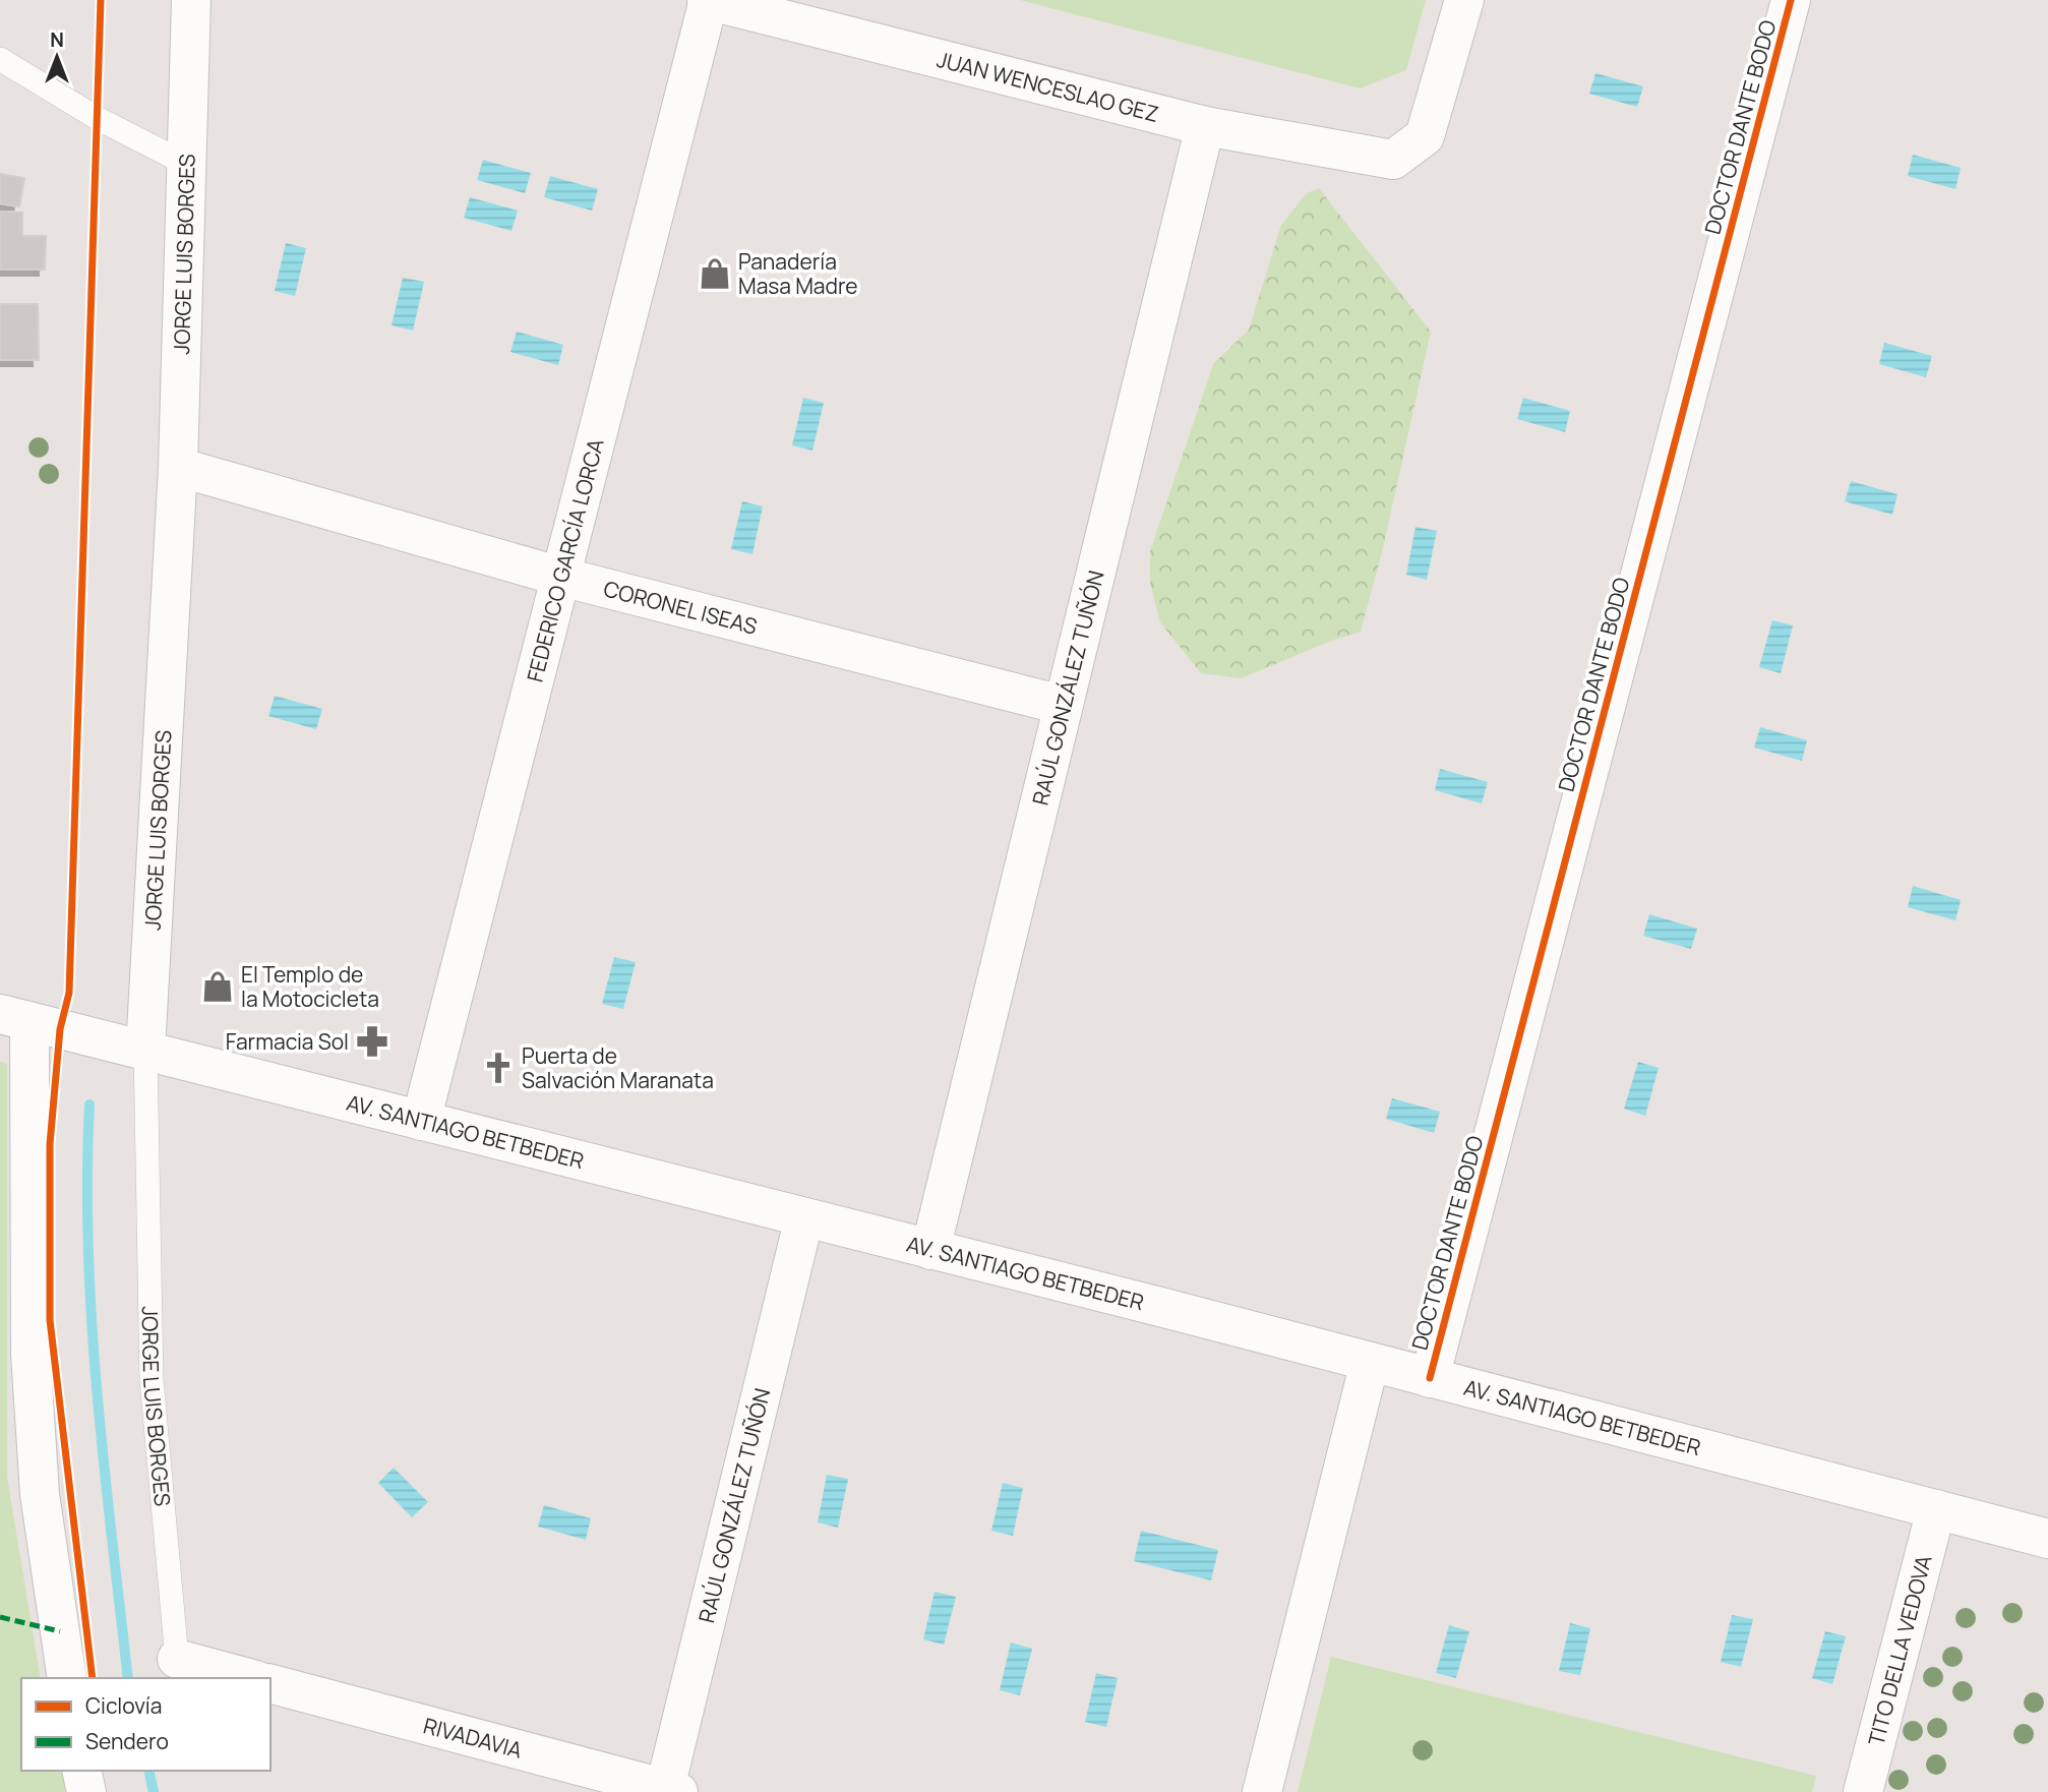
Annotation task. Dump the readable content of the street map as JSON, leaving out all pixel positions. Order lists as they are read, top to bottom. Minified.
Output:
{"streets":{"street":["JUAN WENCESLAO GEZ","DOCTOR DANTE BODO","JORGE LUIS BORGES","FEDERICO GARCÍA LORCA","CORONEL ISEAS","RAÚL GONZÁLEZ TUÑÓN","AV. SANTIAGO BETBEDER","TITO DELLA VEDOVA","RIVADAVIA"]},"crossings":[["JUAN WENCESLAO GEZ","FEDERICO GARCÍA LORCA"],["JUAN WENCESLAO GEZ","RAÚL GONZÁLEZ TUÑÓN"],["DOCTOR DANTE BODO","AV. SANTIAGO BETBEDER"],["JORGE LUIS BORGES","CORONEL ISEAS"],["JORGE LUIS BORGES","AV. SANTIAGO BETBEDER"],["FEDERICO GARCÍA LORCA","CORONEL ISEAS"],["FEDERICO GARCÍA LORCA","AV. SANTIAGO BETBEDER"],["CORONEL ISEAS","RAÚL GONZÁLEZ TUÑÓN"],["RAÚL GONZÁLEZ TUÑÓN","AV. SANTIAGO BETBEDER"],["RAÚL GONZÁLEZ TUÑÓN","RIVADAVIA"],["AV. SANTIAGO BETBEDER","TITO DELLA VEDOVA"]],"places":{"shop":["Panadería Masa Madre","El Templo de la Motocicleta"],"pharmacy":["Farmacia Sol"],"church":["Puerta de Salvación Maranata"]},"legend":["Ciclovía","Sendero"],"north":"top"}
